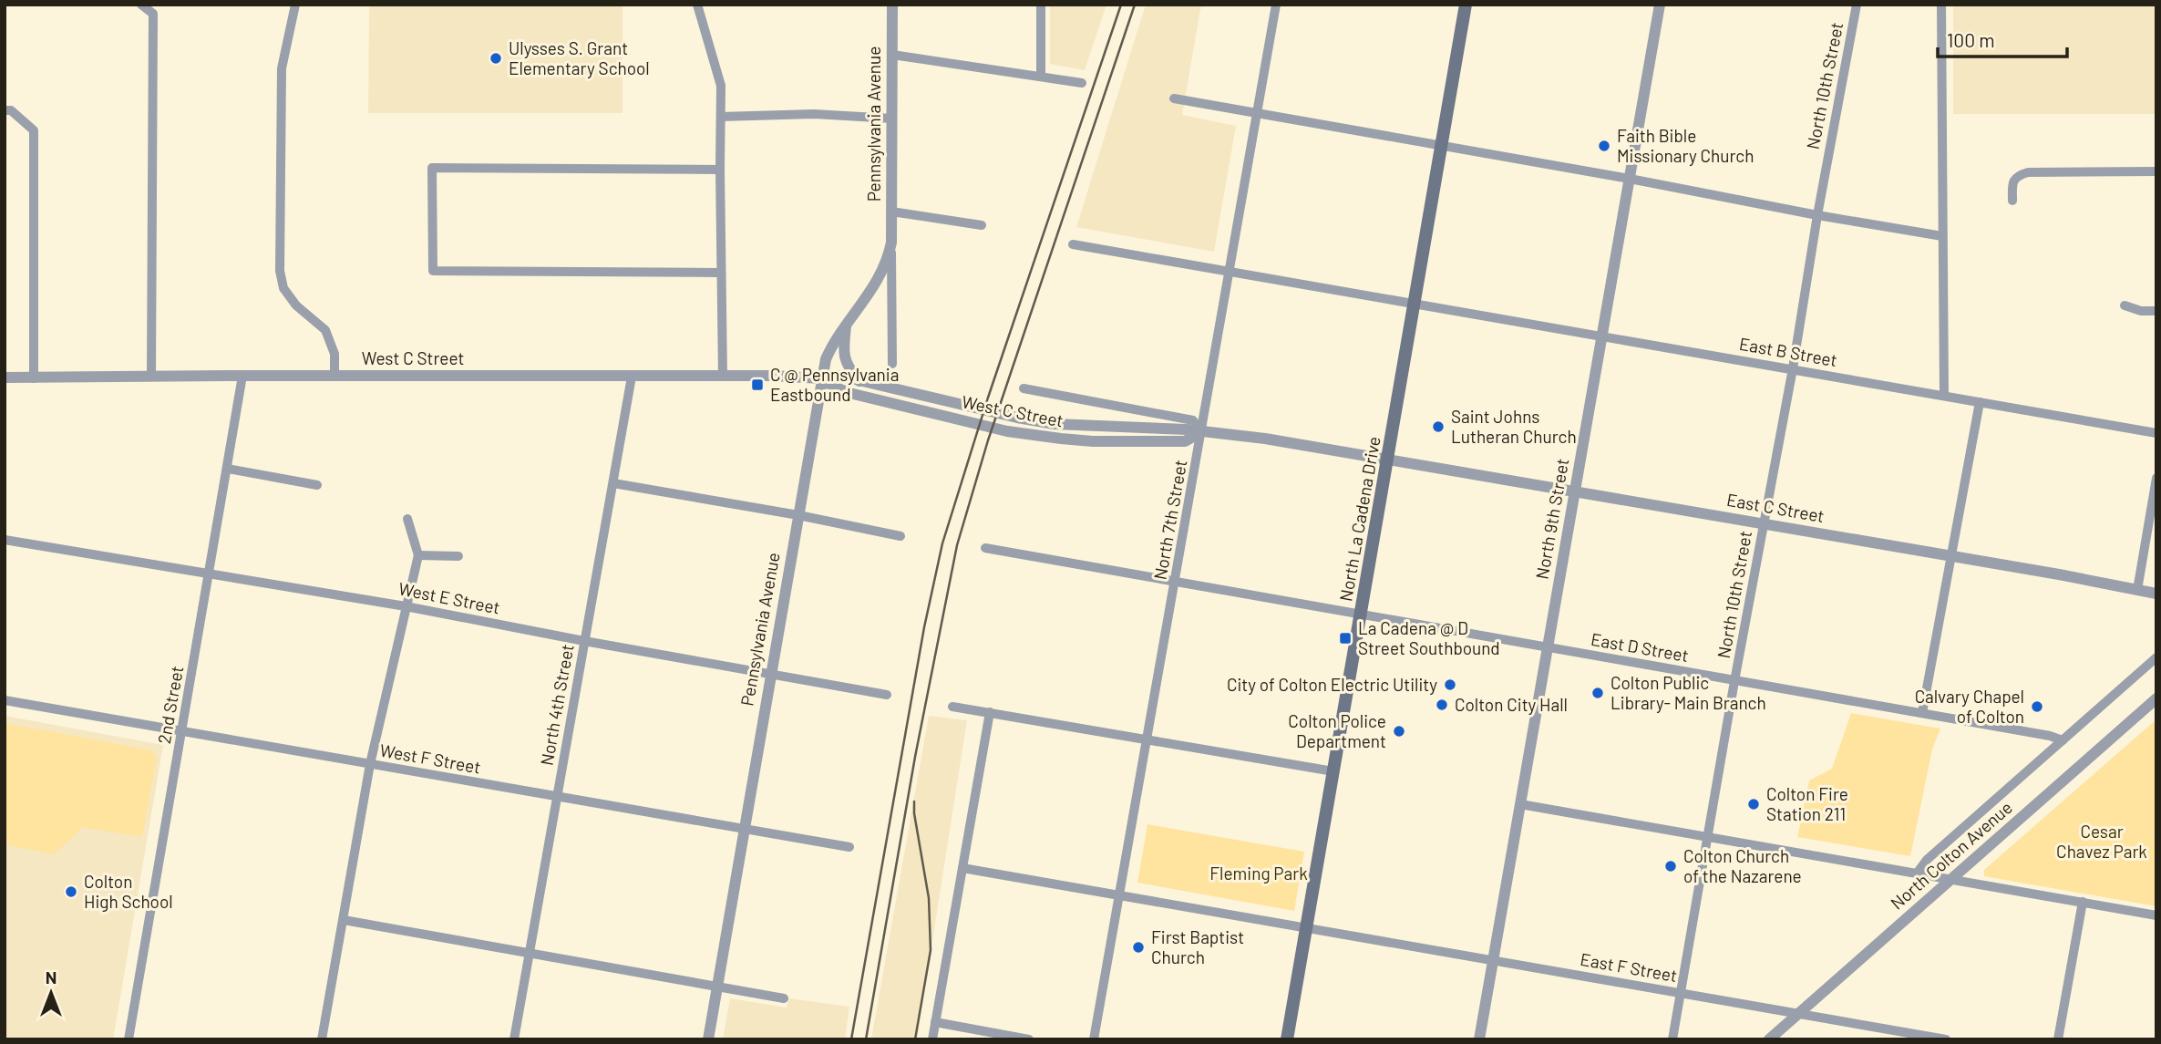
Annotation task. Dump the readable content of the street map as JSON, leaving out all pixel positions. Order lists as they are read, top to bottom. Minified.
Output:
{"streets":{"main road":["North La Cadena Drive"],"street":["North 10th Street","Pennsylvania Avenue","East B Street","West C Street","East C Street","North 9th Street","North 7th Street","West E Street","East D Street","2nd Street","North 4th Street","West F Street","North Colton Avenue","East F Street"]},"crossings":[["North 10th Street","East B Street"],["North 10th Street","East C Street"],["North 10th Street","East D Street"],["North 10th Street","East F Street"],["Pennsylvania Avenue","West C Street"],["Pennsylvania Avenue","West E Street"],["Pennsylvania Avenue","West F Street"],["East B Street","North La Cadena Drive"],["East B Street","North 9th Street"],["East B Street","North 7th Street"],["West C Street","East C Street"],["West C Street","North La Cadena Drive"],["West C Street","North 7th Street"],["West C Street","2nd Street"],["West C Street","North 4th Street"],["East C Street","North La Cadena Drive"],["East C Street","North 9th Street"],["North La Cadena Drive","East D Street"],["North La Cadena Drive","East F Street"],["North 9th Street","East D Street"],["North 9th Street","East F Street"],["North 7th Street","East D Street"],["West E Street","2nd Street"],["West E Street","North 4th Street"],["East D Street","North Colton Avenue"],["2nd Street","West F Street"],["North 4th Street","West F Street"],["North Colton Avenue","East F Street"]],"parks":["Cesar Chavez Park","Fleming Park"],"places":{"other":["Ulysses S. Grant Elementary School","Faith Bible Missionary Church","Saint Johns Lutheran Church","City of Colton Electric Utility","Colton Public Library- Main Branch","Colton City Hall","Calvary Chapel of Colton","Colton Police Department","Colton Fire Station 211","Colton Church of the Nazarene","Colton High School","First Baptist Church"],"transit":["C @ Pennsylvania Eastbound","La Cadena @ D Street Southbound"]},"scale_bar":"100 m","north":"top"}
